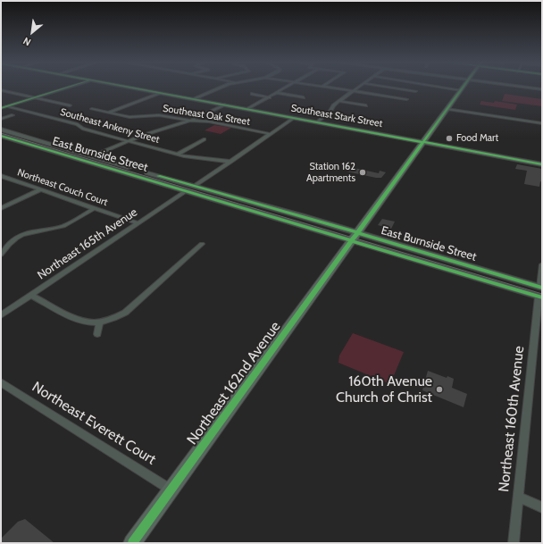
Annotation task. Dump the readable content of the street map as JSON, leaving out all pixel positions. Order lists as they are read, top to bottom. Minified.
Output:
{"streets":{"main road":["Southeast Stark Street","Northeast 162nd Avenue"],"street":["Southeast Oak Street","Southeast Ankeny Street","East Burnside Street","Northeast Couch Court","Northeast 165th Avenue","Northeast 160th Avenue","Northeast Everett Court"]},"crossings":[["Southeast Stark Street","Northeast 162nd Avenue"],["East Burnside Street","Northeast 165th Avenue"],["East Burnside Street","Northeast 162nd Avenue"],["East Burnside Street","Northeast 160th Avenue"],["Northeast Couch Court","Northeast 165th Avenue"],["Northeast 162nd Avenue","Northeast Everett Court"]],"places":["Food Mart","Station 162 Apartments","160th Avenue Church of Christ"],"north":"bottom left"}
